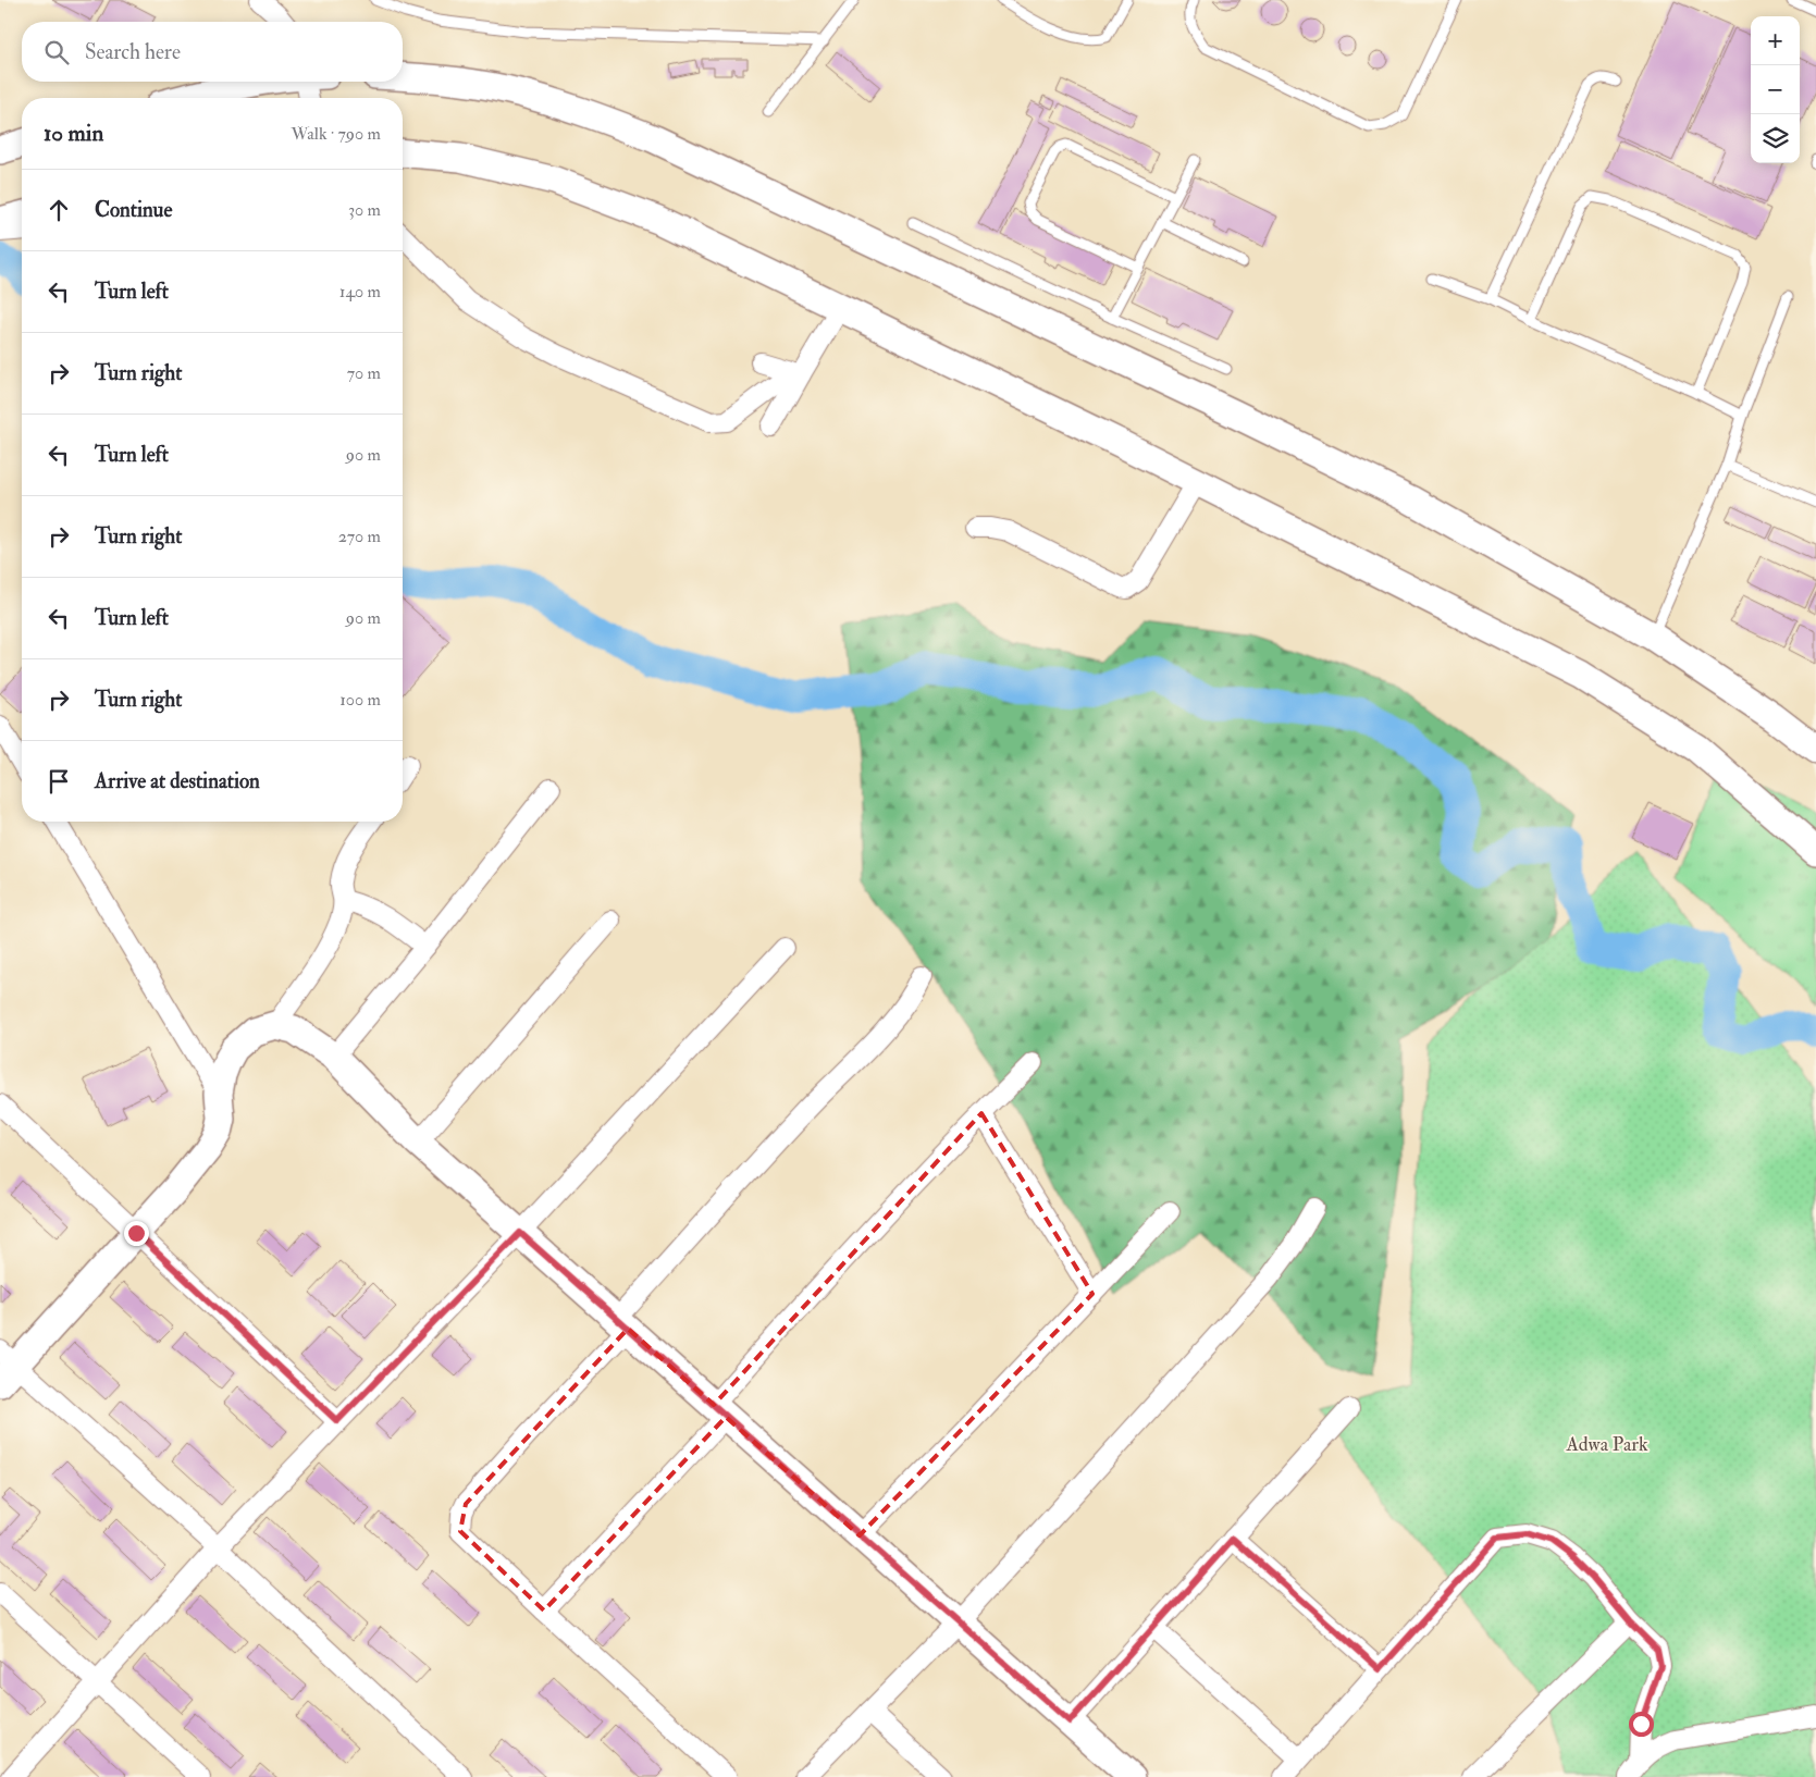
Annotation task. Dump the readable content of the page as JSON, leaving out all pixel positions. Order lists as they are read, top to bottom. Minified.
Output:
{"parks":["Adwa Park"],"page":{"map_buttons":["+","−"],"search":"Search here","heading":["10 min","Walk · 790 m"],"list":[["Continue","30 m"],["Turn left","140 m"],["Turn right","70 m"],["Turn left","90 m"],["Turn right","270 m"],["Turn left","90 m"],["Turn right","100 m"],"Arrive at destination"]}}
